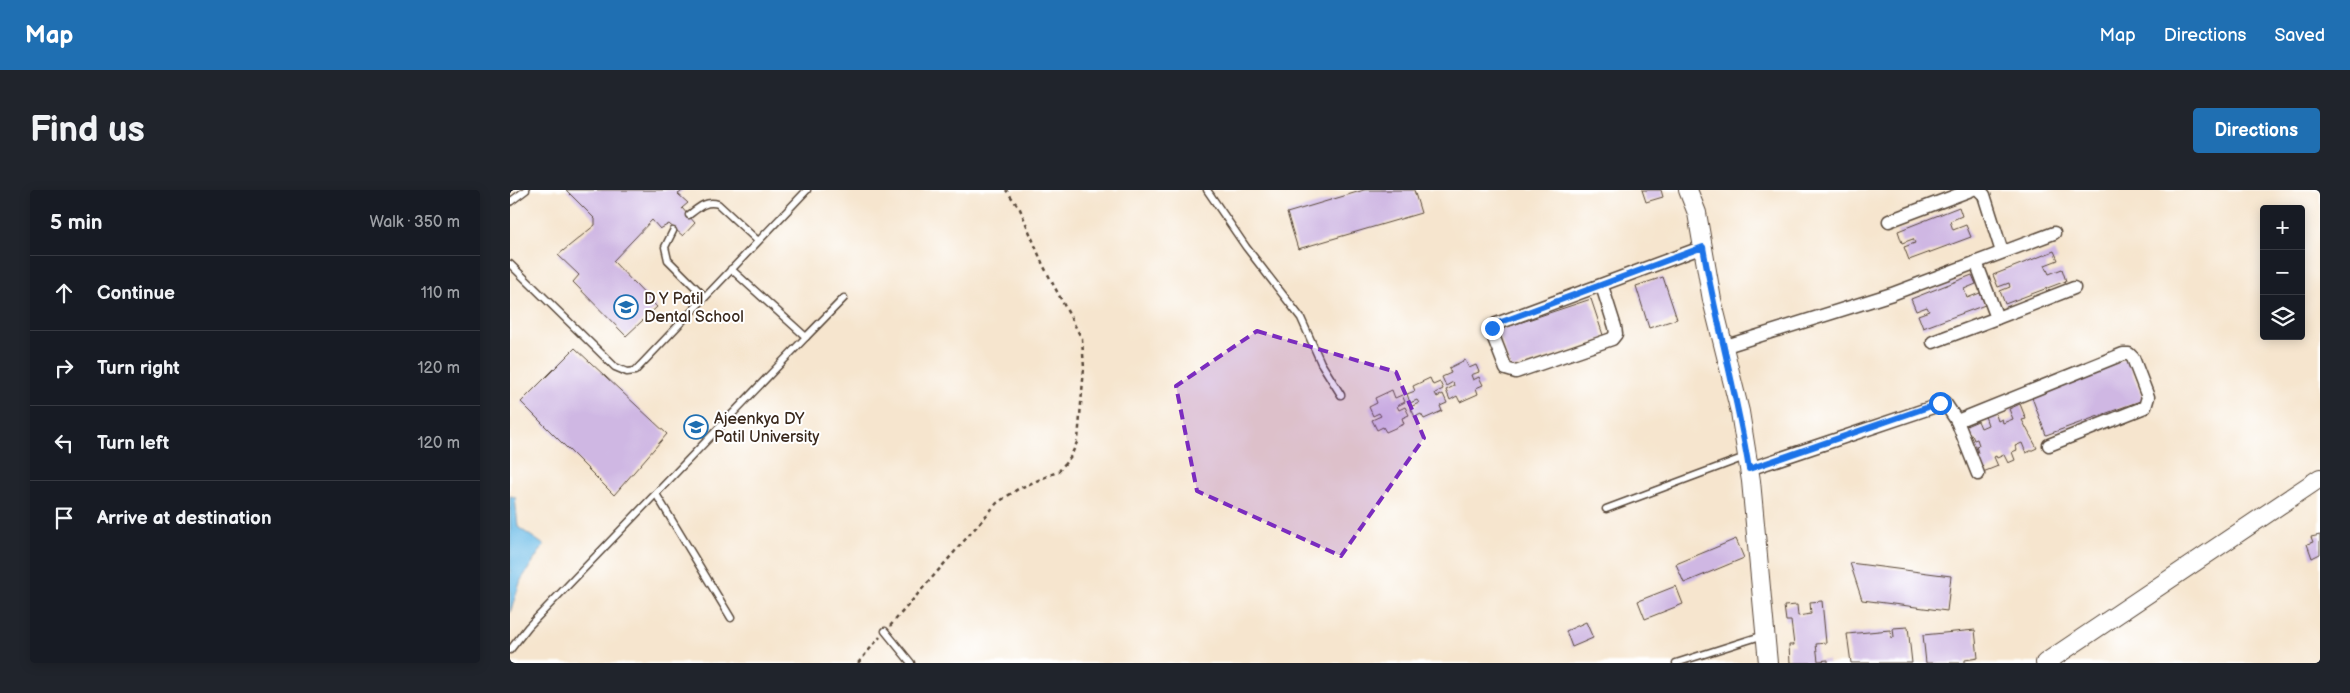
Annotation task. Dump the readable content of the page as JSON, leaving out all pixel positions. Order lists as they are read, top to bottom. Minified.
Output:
{"places":{"school or university":["D Y Patil Dental School","Ajeenkya DY Patil University"]},"page":{"header":"Map","nav":["Map","Directions","Saved"],"buttons":"Directions","title":"Find us","heading":["5 min","Walk · 350 m"],"map_buttons":["+","−"],"list":[["Continue","110 m"],["Turn right","120 m"],["Turn left","120 m"],"Arrive at destination"]}}
